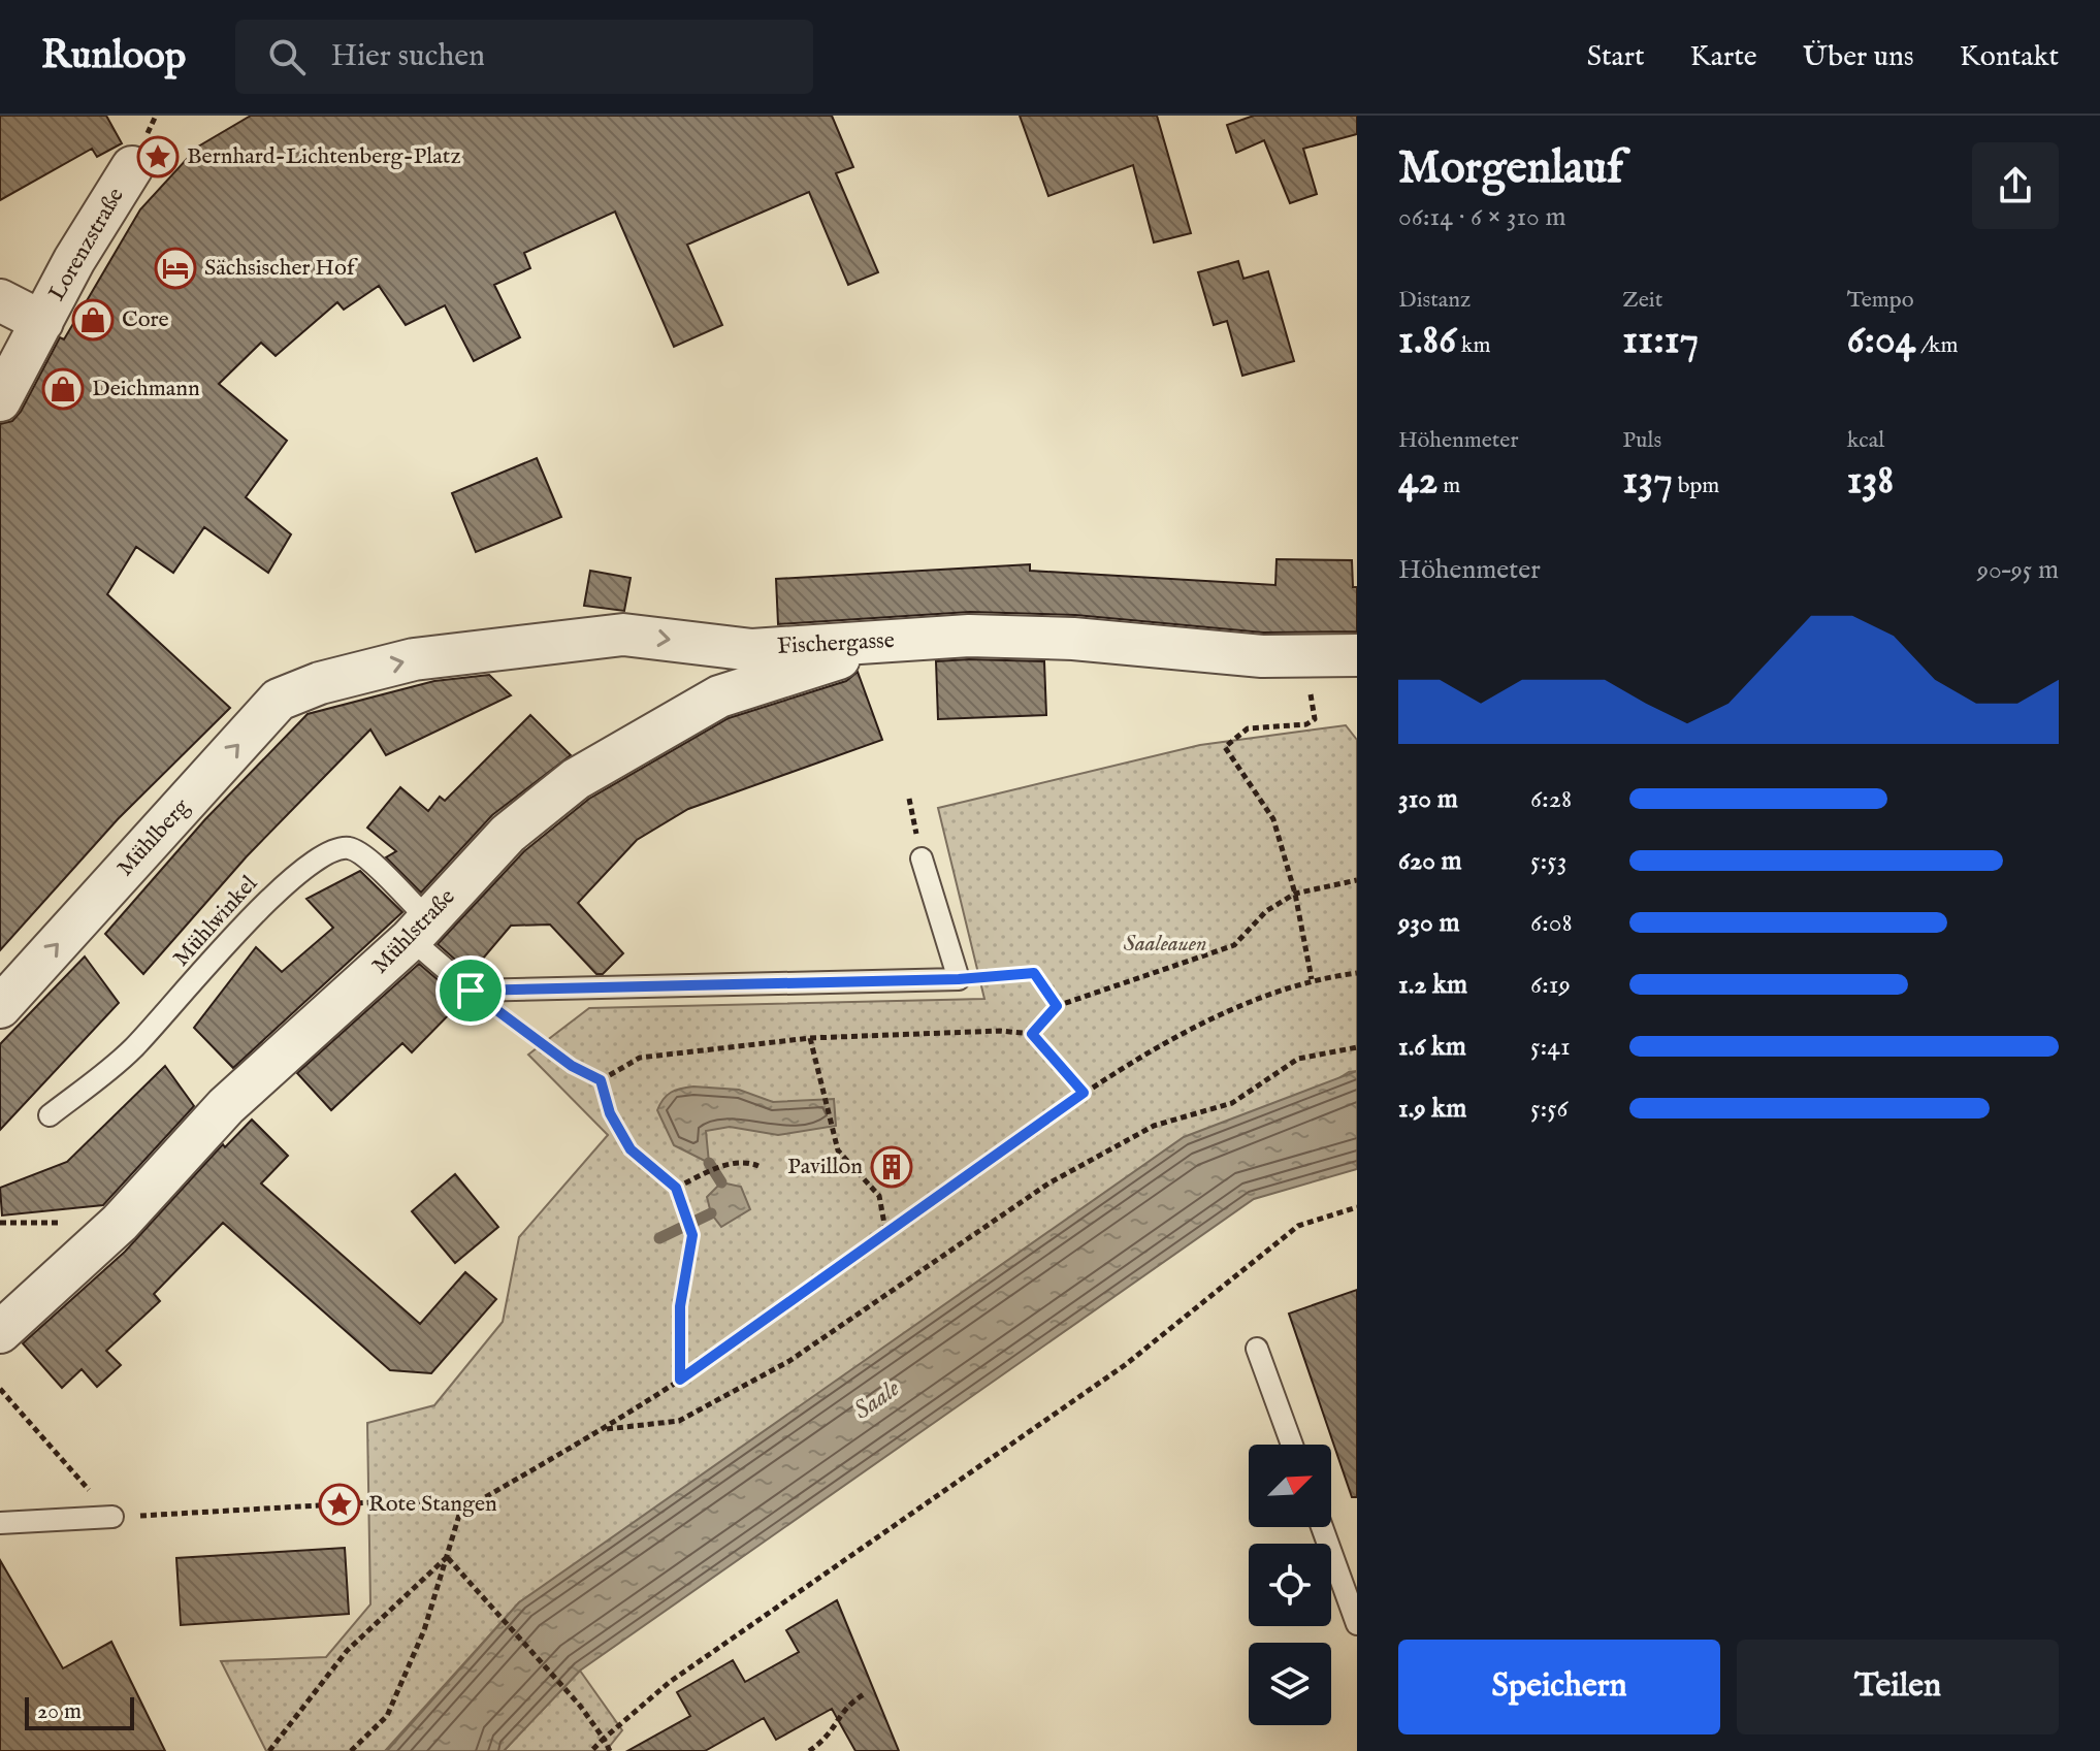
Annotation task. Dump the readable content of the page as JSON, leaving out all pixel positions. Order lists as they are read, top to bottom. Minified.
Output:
{"streets":{"street":["Lorenzstraße","Fischergasse","Mühlberg","Mühlstraße"],"lane":["Mühlwinkel"]},"crossings":[["Fischergasse","Mühlberg"],["Fischergasse","Mühlstraße"],["Mühlwinkel","Mühlstraße"]],"one_way":["Fischergasse","Mühlberg"],"water":["Saale"],"parks":["Saaleauen"],"places":{"place":["Bernhard-Lichtenberg-Platz","Rote Stangen"],"hotel":["Sächsischer Hof"],"shop":["Core","Deichmann"],"building":["Pavillon"]},"scale_bar":"20 m","north":"top right","page":{"header":"Runloop","search":"Hier suchen","nav":["Start","Karte","Über uns","Kontakt"],"heading":["Morgenlauf","06:14 · 6 × 310 m"],"stats":[["Distanz","1.86 km"],["Zeit","11:17"],["Tempo","6:04 /km"],["Höhenmeter","42 m"],["Puls","137 bpm"],["kcal","138"]],"chart":["Höhenmeter","90–95 m"],"list":[{"name":"310 m","note":"6:28"},{"name":"620 m","note":"5:53"},{"name":"930 m","note":"6:08"},{"name":"1.2 km","note":"6:19"},{"name":"1.6 km","note":"5:41"},{"name":"1.9 km","note":"5:56"}],"buttons":["Speichern","Teilen"],"scale":"20 m"}}
